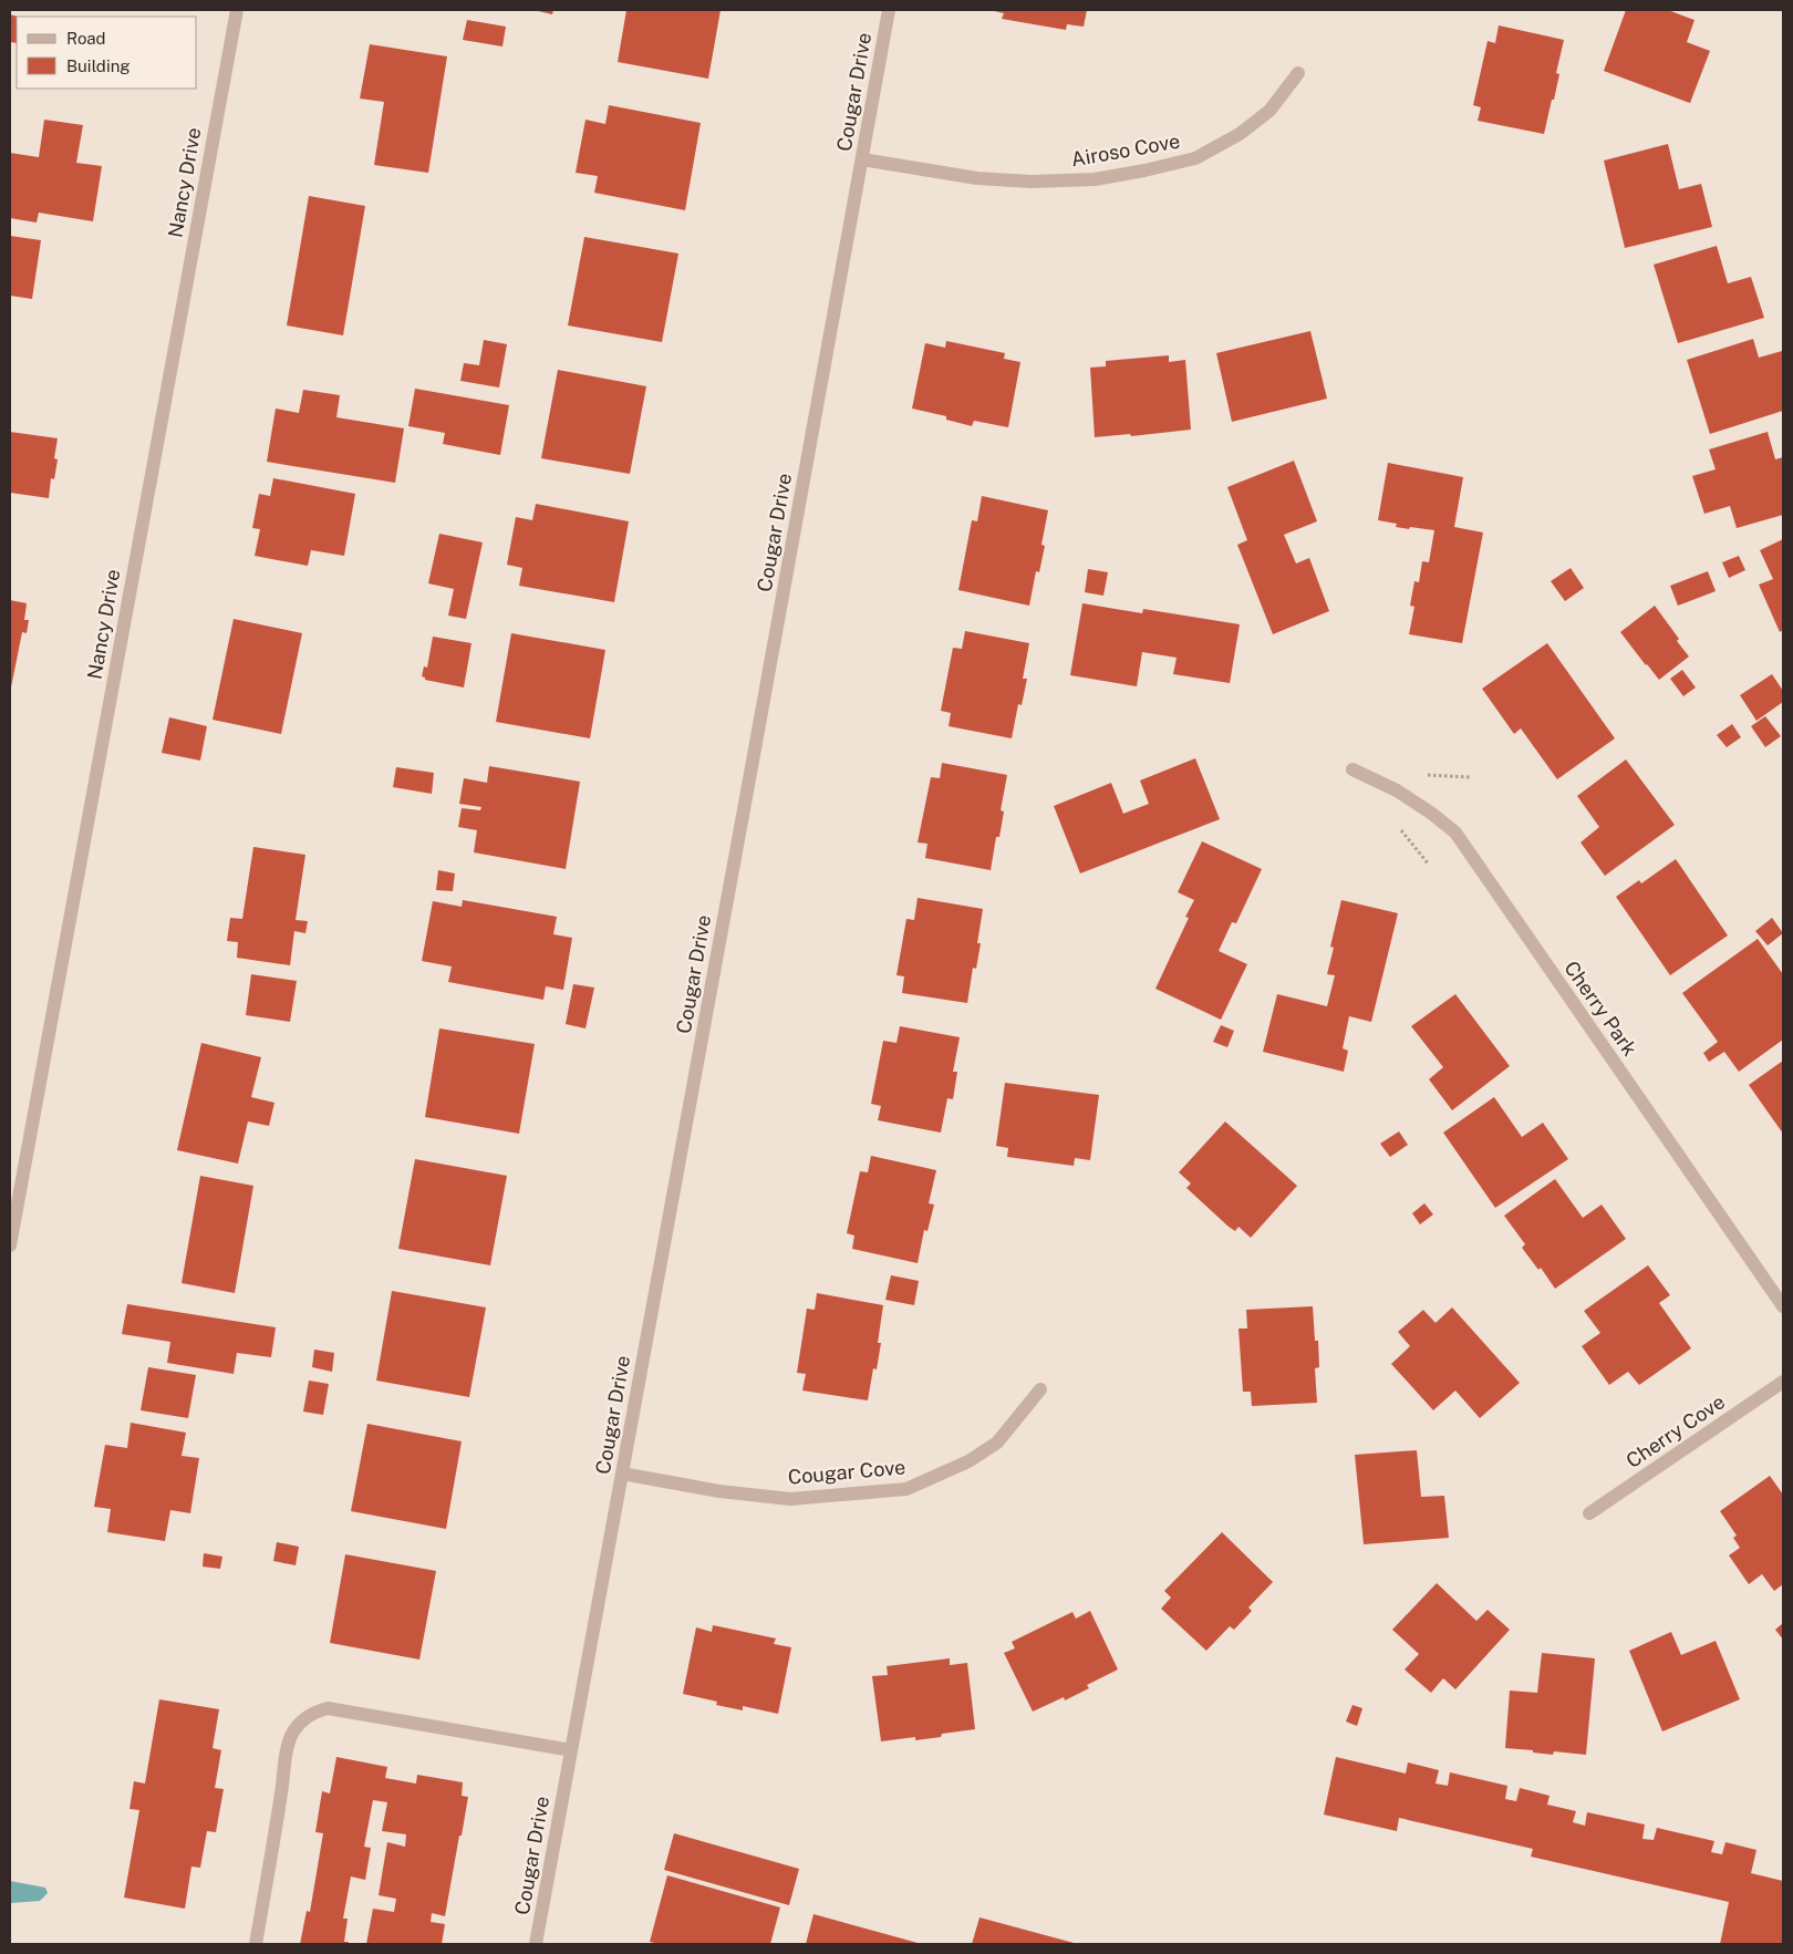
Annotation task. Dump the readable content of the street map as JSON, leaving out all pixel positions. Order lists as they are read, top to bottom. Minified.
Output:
{"streets":{"street":["Cougar Drive","Airoso Cove","Nancy Drive","Cherry Park","Cherry Cove","Cougar Cove"]},"crossings":[["Cougar Drive","Airoso Cove"],["Cougar Drive","Cougar Cove"]],"legend":["Road","Building"]}
